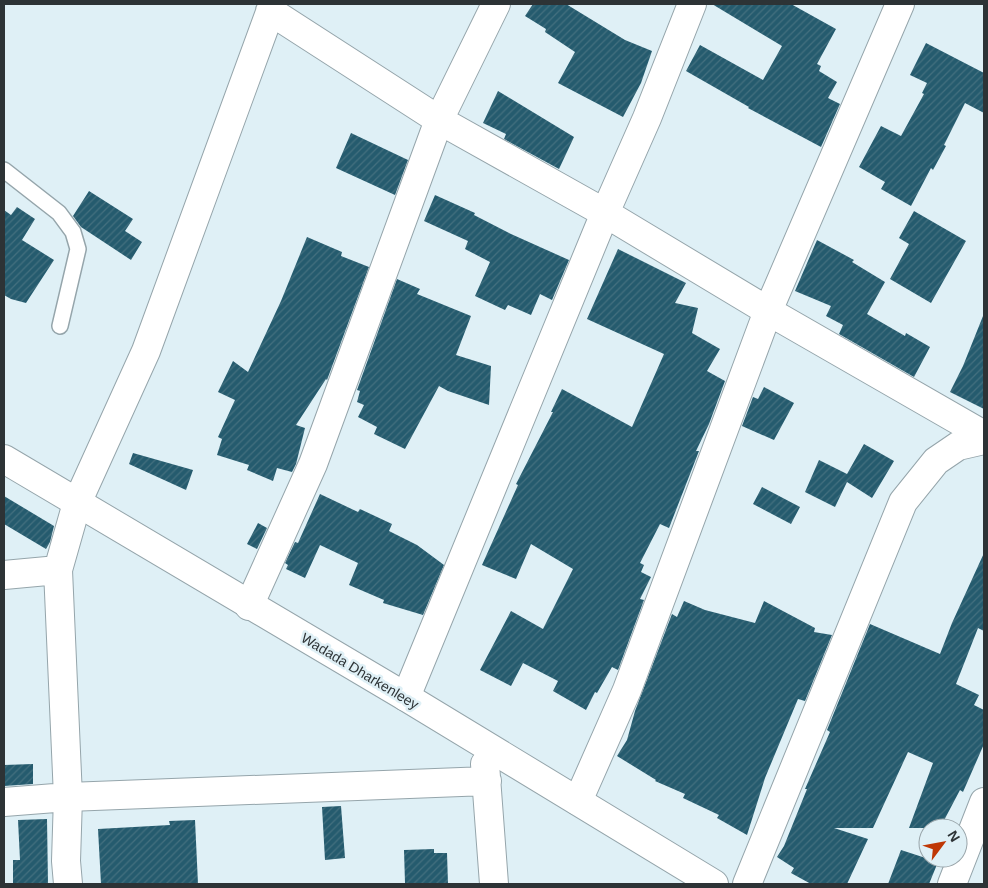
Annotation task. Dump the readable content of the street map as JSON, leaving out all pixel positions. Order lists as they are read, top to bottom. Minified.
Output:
{"streets":{"street":["Wadada Dharkenleey"]},"north":"top right"}
